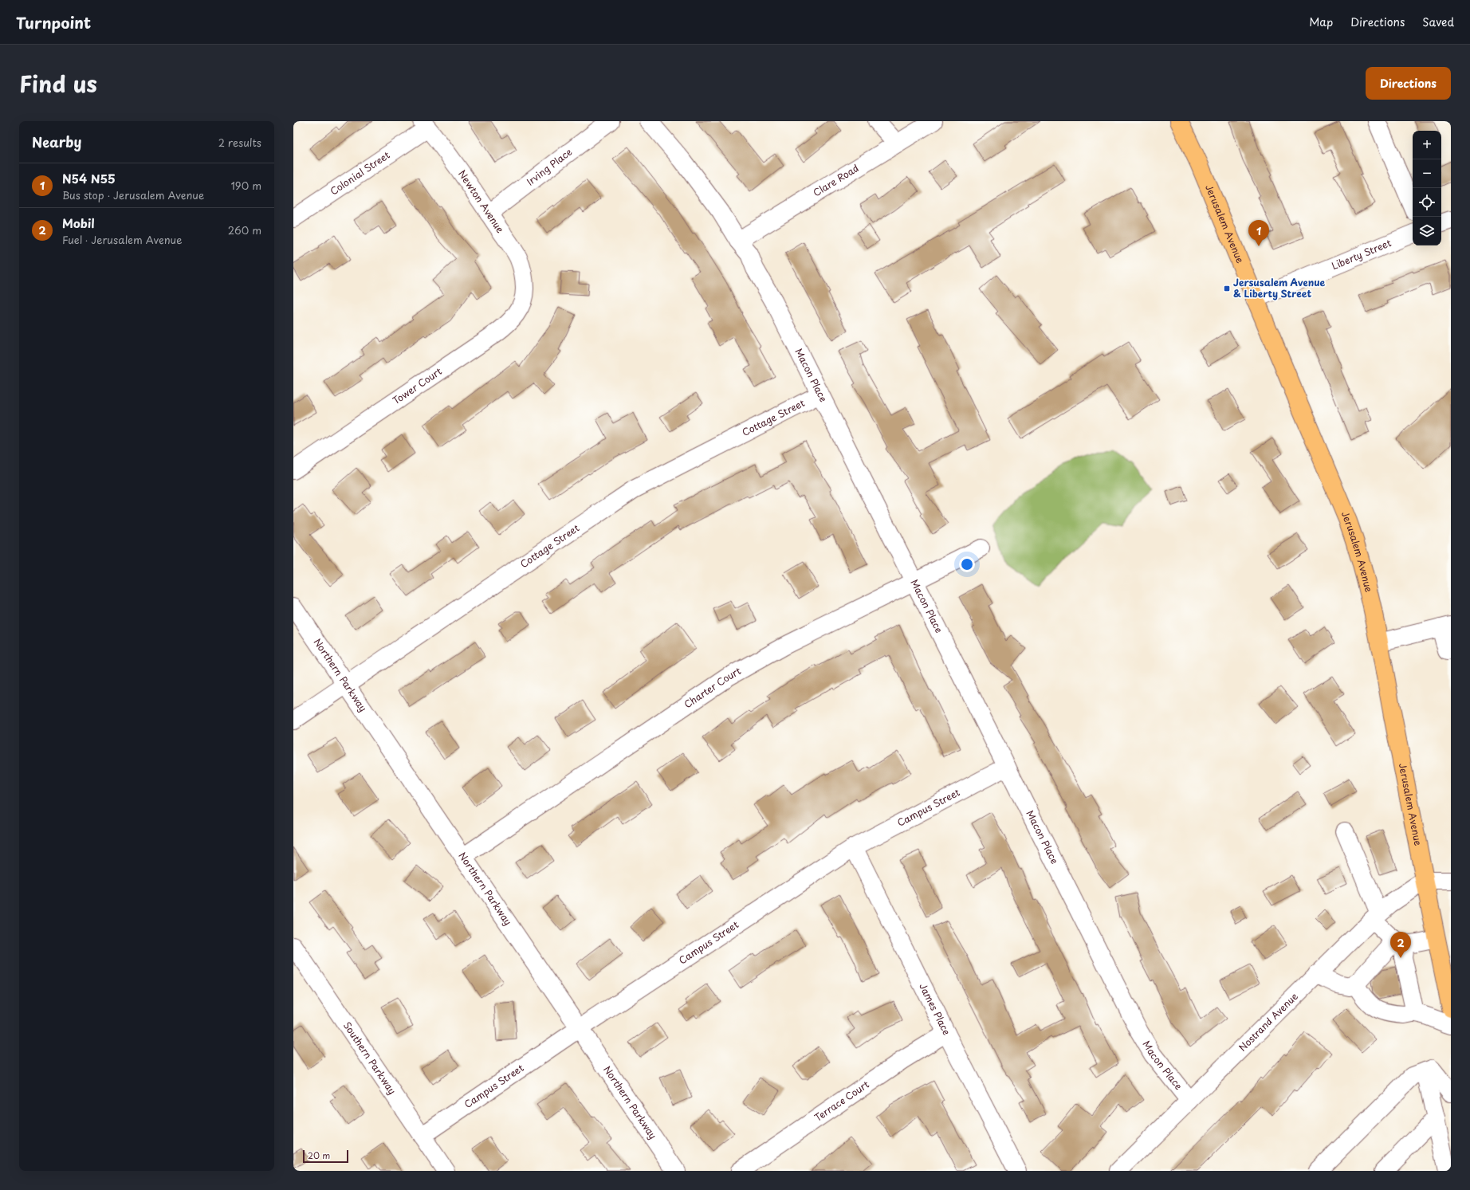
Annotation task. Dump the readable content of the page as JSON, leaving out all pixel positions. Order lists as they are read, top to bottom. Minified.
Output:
{"streets":{"main road":["Jerusalem Avenue"],"street":["Irving Place","Colonial Street","Clare Road","Newton Avenue","Liberty Street","Macon Place","Tower Court","Cottage Street","Northern Parkway","Charter Court","Campus Street","James Place","Nostrand Avenue","Southern Parkway","Terrace Court"]},"crossings":[["Irving Place","Newton Avenue"],["Colonial Street","Newton Avenue"],["Clare Road","Macon Place"],["Newton Avenue","Tower Court"],["Jerusalem Avenue","Liberty Street"],["Jerusalem Avenue","Nostrand Avenue"],["Macon Place","Cottage Street"],["Macon Place","Charter Court"],["Macon Place","Campus Street"],["Macon Place","Nostrand Avenue"],["Cottage Street","Northern Parkway"],["Northern Parkway","Charter Court"],["Northern Parkway","Campus Street"],["Campus Street","James Place"],["Campus Street","Southern Parkway"],["James Place","Terrace Court"]],"places":{"transit":["Jersusalem Avenue & Liberty Street"]},"scale_bar":"20 m","page":{"header":"Turnpoint","nav":["Map","Directions","Saved"],"title":"Find us","buttons":"Directions","heading":["Nearby","2 results"],"map_buttons":["+","−"],"list":[{"mark":"1","name":"N54 N55","note":"Bus stop · Jerusalem Avenue","value":"190 m"},{"mark":"2","name":"Mobil","note":"Fuel · Jerusalem Avenue","value":"260 m"}],"pins":["1","2"],"scale":"20 m"}}
